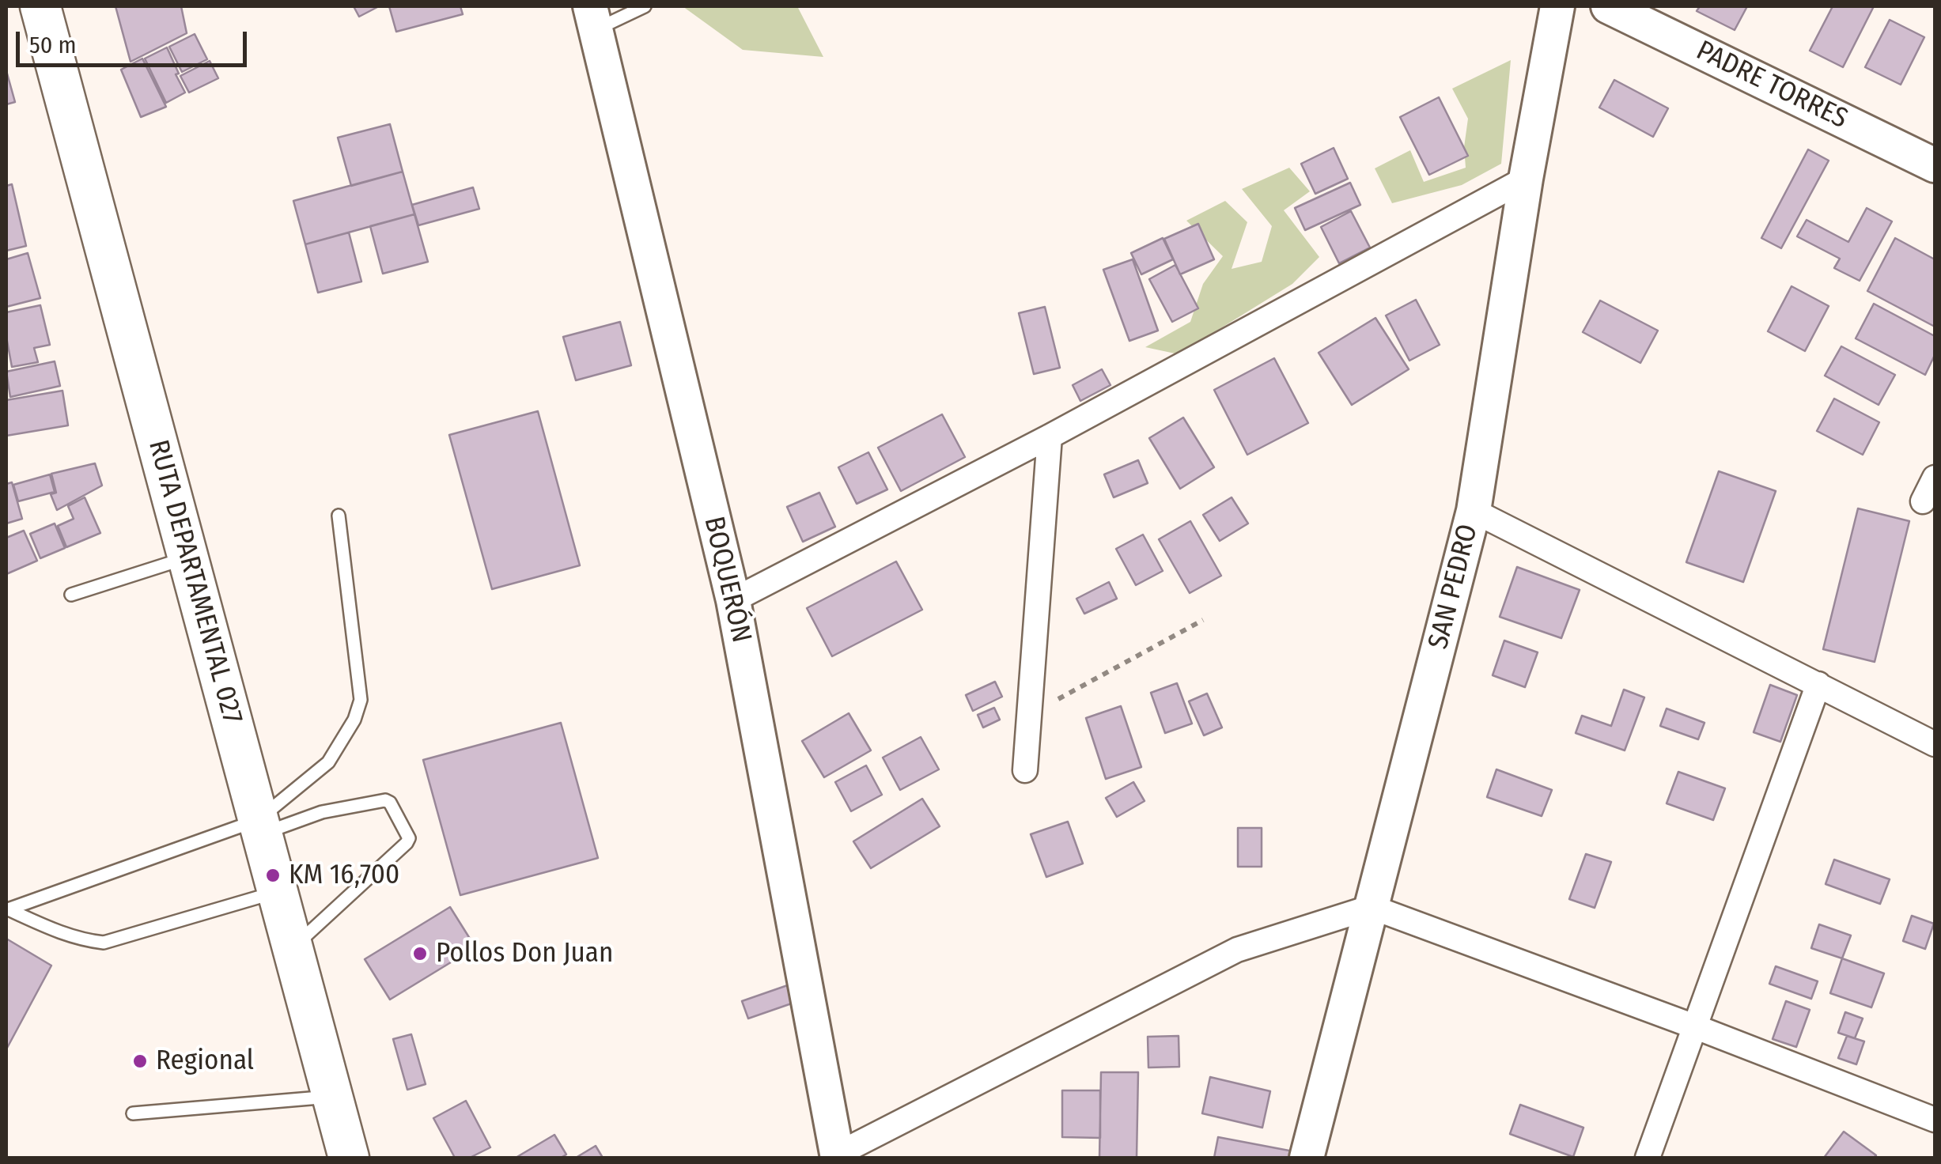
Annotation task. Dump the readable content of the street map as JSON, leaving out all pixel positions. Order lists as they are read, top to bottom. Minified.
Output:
{"streets":{"main road":["RUTA DEPARTAMENTAL 027"],"street":["PADRE TORRES","BOQUERÓN","SAN PEDRO"]},"places":["KM 16,700","Pollos Don Juan","Regional"],"scale_bar":"50 m"}
